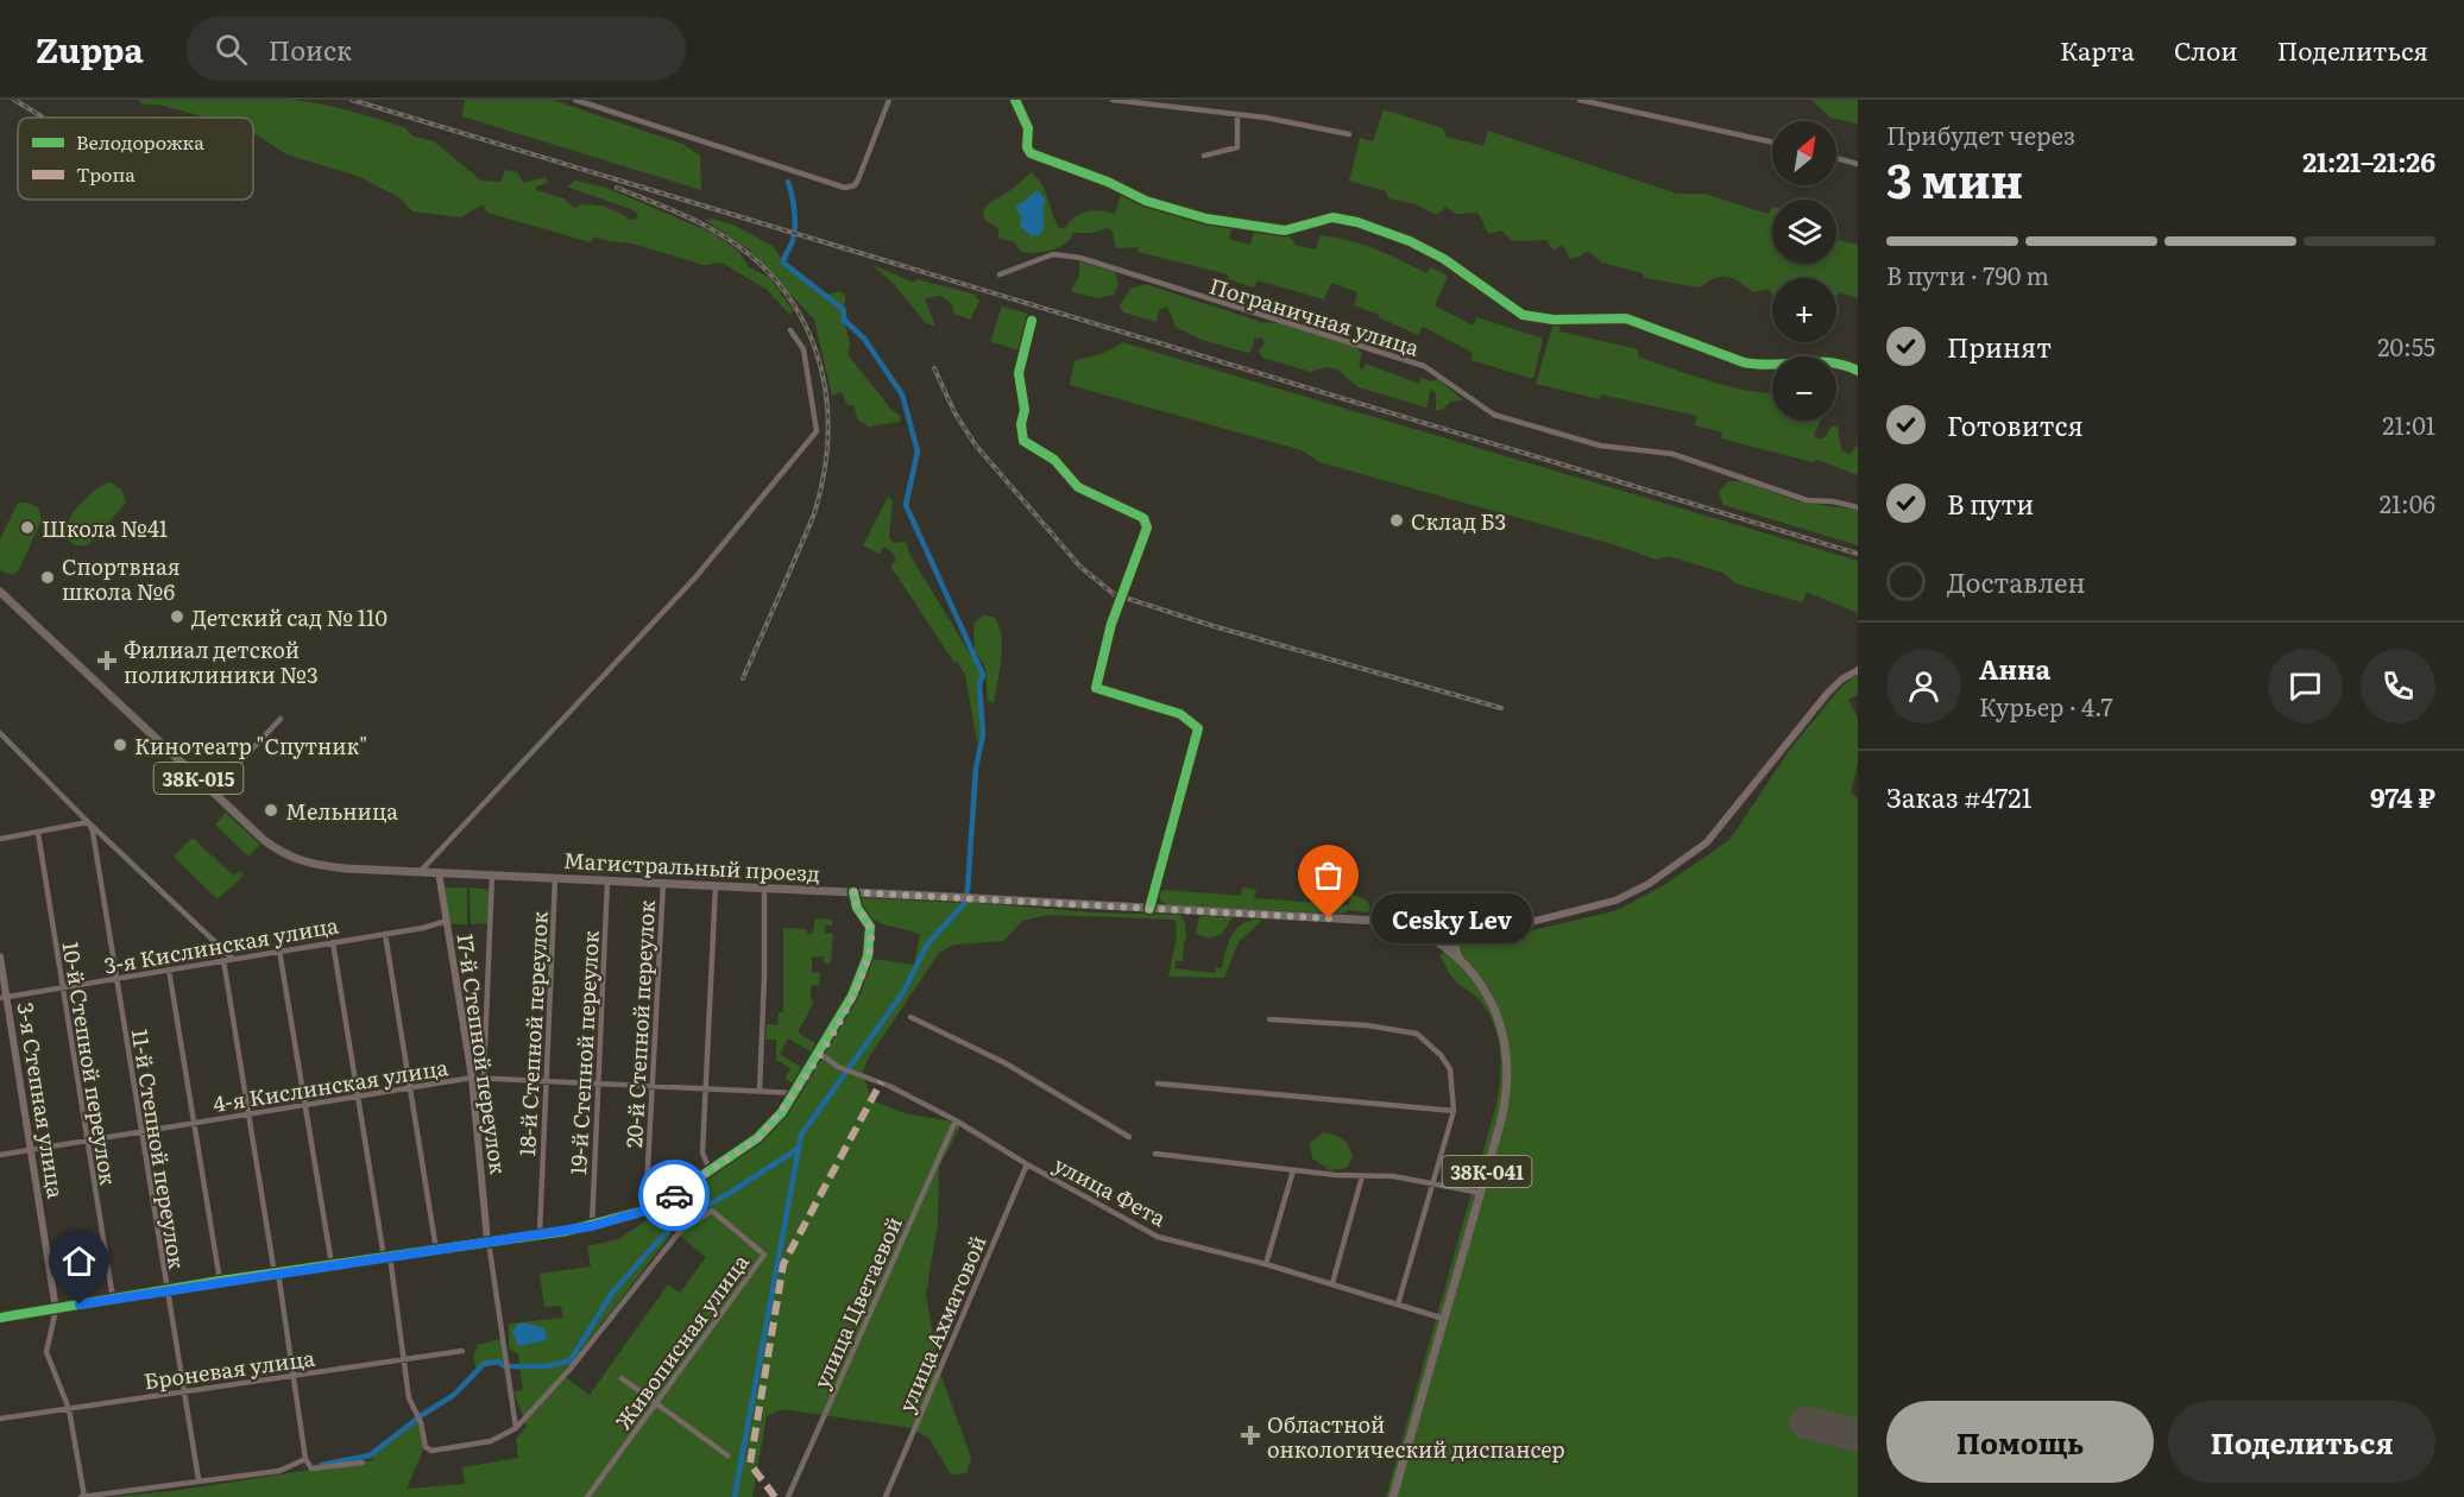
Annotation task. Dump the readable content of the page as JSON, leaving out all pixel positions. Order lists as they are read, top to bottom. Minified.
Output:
{"streets":{"main road":["38К-015","Магистральный проезд","38К-041"],"street":["Пограничная улица","3-я Кислинская улица","20-й Степной переулок","18-й Степной переулок","19-й Степной переулок","17-й Степной переулок","10-й Степной переулок","4-я Кислинская улица","3-я Степная улица","11-й Степной переулок","улица Фета","улица Цветаевой","улица Ахматовой","Живописная улица","Броневая улица"]},"crossings":[["Магистральный проезд","20-й Степной переулок"],["Магистральный проезд","18-й Степной переулок"],["Магистральный проезд","19-й Степной переулок"],["Магистральный проезд","17-й Степной переулок"],["Магистральный проезд","38К-041"],["3-я Кислинская улица","17-й Степной переулок"],["3-я Кислинская улица","10-й Степной переулок"],["3-я Кислинская улица","3-я Степная улица"],["3-я Кислинская улица","11-й Степной переулок"],["20-й Степной переулок","4-я Кислинская улица"],["18-й Степной переулок","4-я Кислинская улица"],["19-й Степной переулок","4-я Кислинская улица"],["17-й Степной переулок","4-я Кислинская улица"],["10-й Степной переулок","4-я Кислинская улица"],["4-я Кислинская улица","3-я Степная улица"],["4-я Кислинская улица","11-й Степной переулок"],["3-я Степная улица","Броневая улица"],["11-й Степной переулок","Броневая улица"],["38К-041","улица Фета"],["улица Фета","улица Цветаевой"],["улица Фета","улица Ахматовой"]],"places":{"other":["Склад Б3","Школа №41","Спортвная школа №6","Детский сад № 110","Кинотеатр \"Спутник\"","Мельница","Cesky Lev"],"health":["Филиал детской поликлиники №3","Областной онкологический диспансер"]},"legend":["Велодорожка","Тропа"],"north":"top right","page":{"header":"Zuppa","search":"Поиск","nav":["Карта","Слои","Поделиться"],"heading":["3 мин","Прибудет через","21:21–21:26"],"panel":["Анна","Курьер · 4.7","Заказ #4721","974 ₽"],"map_buttons":["+","−"],"bar":"В пути · 790 m","list":[["Принят","20:55"],["Готовится","21:01"],["В пути","21:06"],"Доставлен"],"bubble":"Cesky Lev","buttons":["Помощь","Поделиться"]}}
